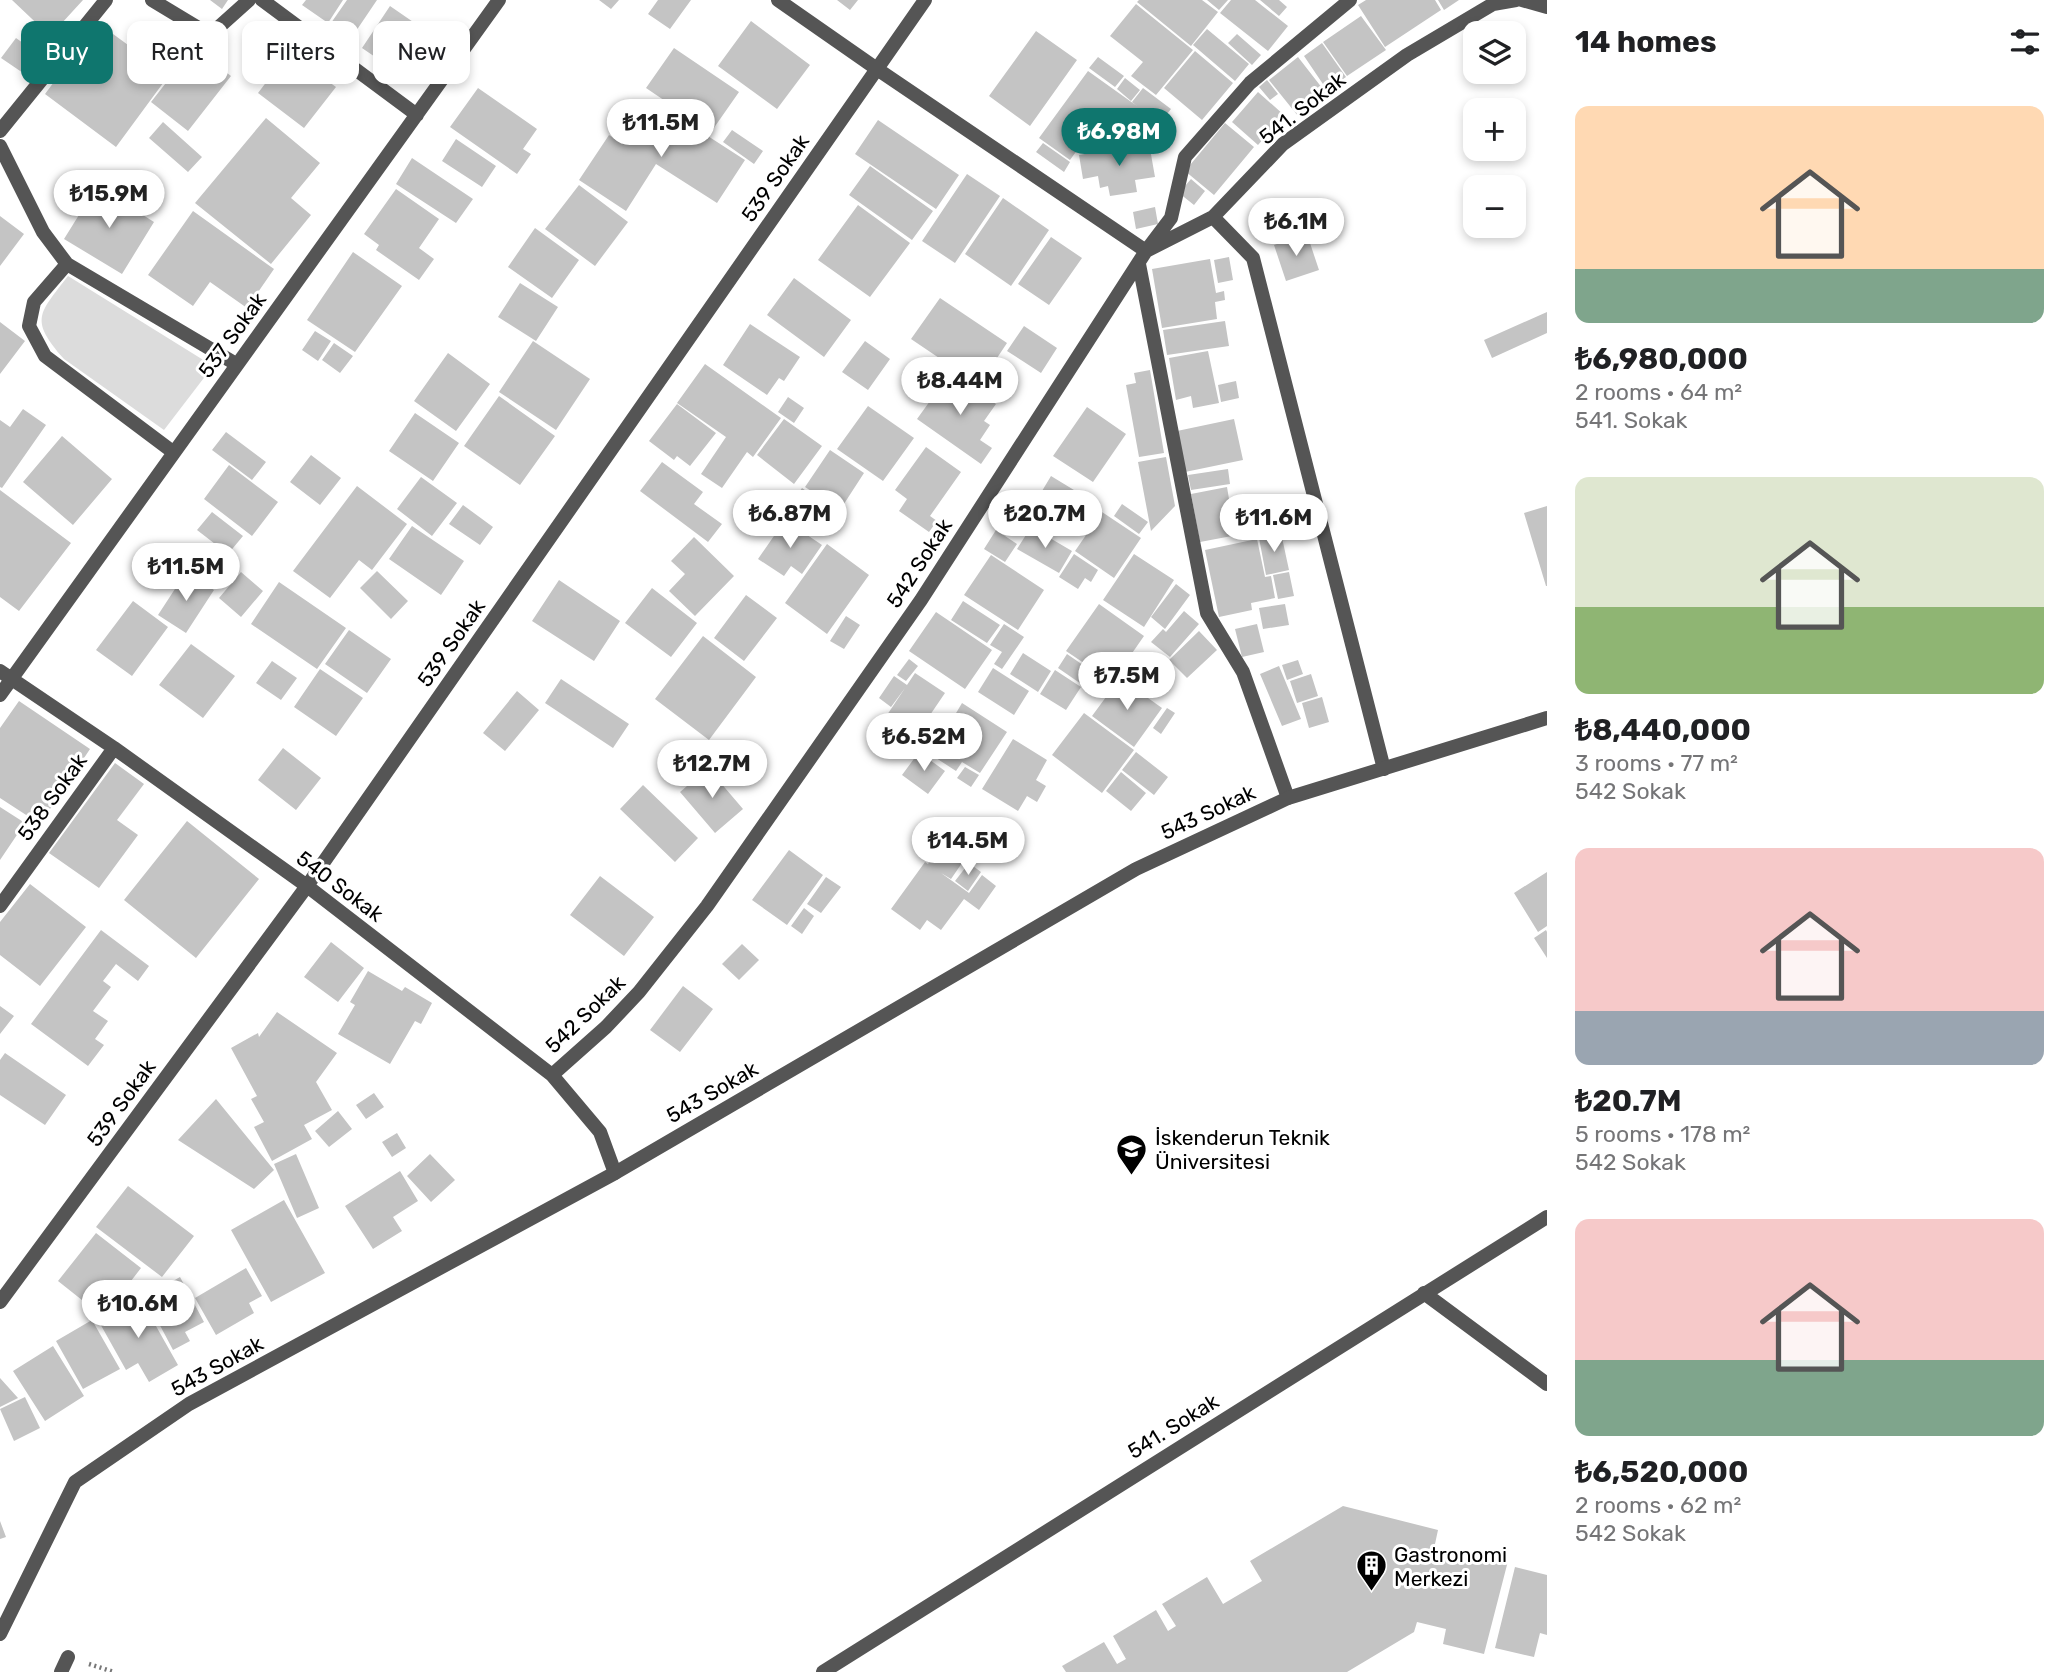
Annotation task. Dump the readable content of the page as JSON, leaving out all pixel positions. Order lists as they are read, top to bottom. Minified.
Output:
{"streets":{"street":["541. Sokak","539 Sokak","537 Sokak","542 Sokak","538 Sokak","543 Sokak","540 Sokak"]},"crossings":[["541. Sokak","542 Sokak"],["539 Sokak","540 Sokak"],["537 Sokak","540 Sokak"],["542 Sokak","540 Sokak"],["538 Sokak","540 Sokak"],["543 Sokak","540 Sokak"]],"places":{"school or university":["İskenderun Teknik Üniversitesi"],"building":["Gastronomi Merkezi"]},"page":{"heading":"14 homes","map_buttons":["+","−"],"chip":["Buy","Rent","Filters","New"],"list":[{"name":"₺6,980,000","note":"2 rooms · 64 m² · 541. Sokak"},{"name":"₺8,440,000","note":"3 rooms · 77 m² · 542 Sokak"},{"name":"₺20.7M","note":"5 rooms · 178 m² · 542 Sokak"},{"name":"₺6,520,000","note":"2 rooms · 62 m² · 542 Sokak"}],"price":["₺11.5M","₺6.98M","₺15.9M","₺6.1M","₺8.44M","₺6.87M","₺20.7M","₺11.6M","₺11.5M","₺7.5M","₺6.52M","₺12.7M","₺14.5M","₺10.6M"]}}
